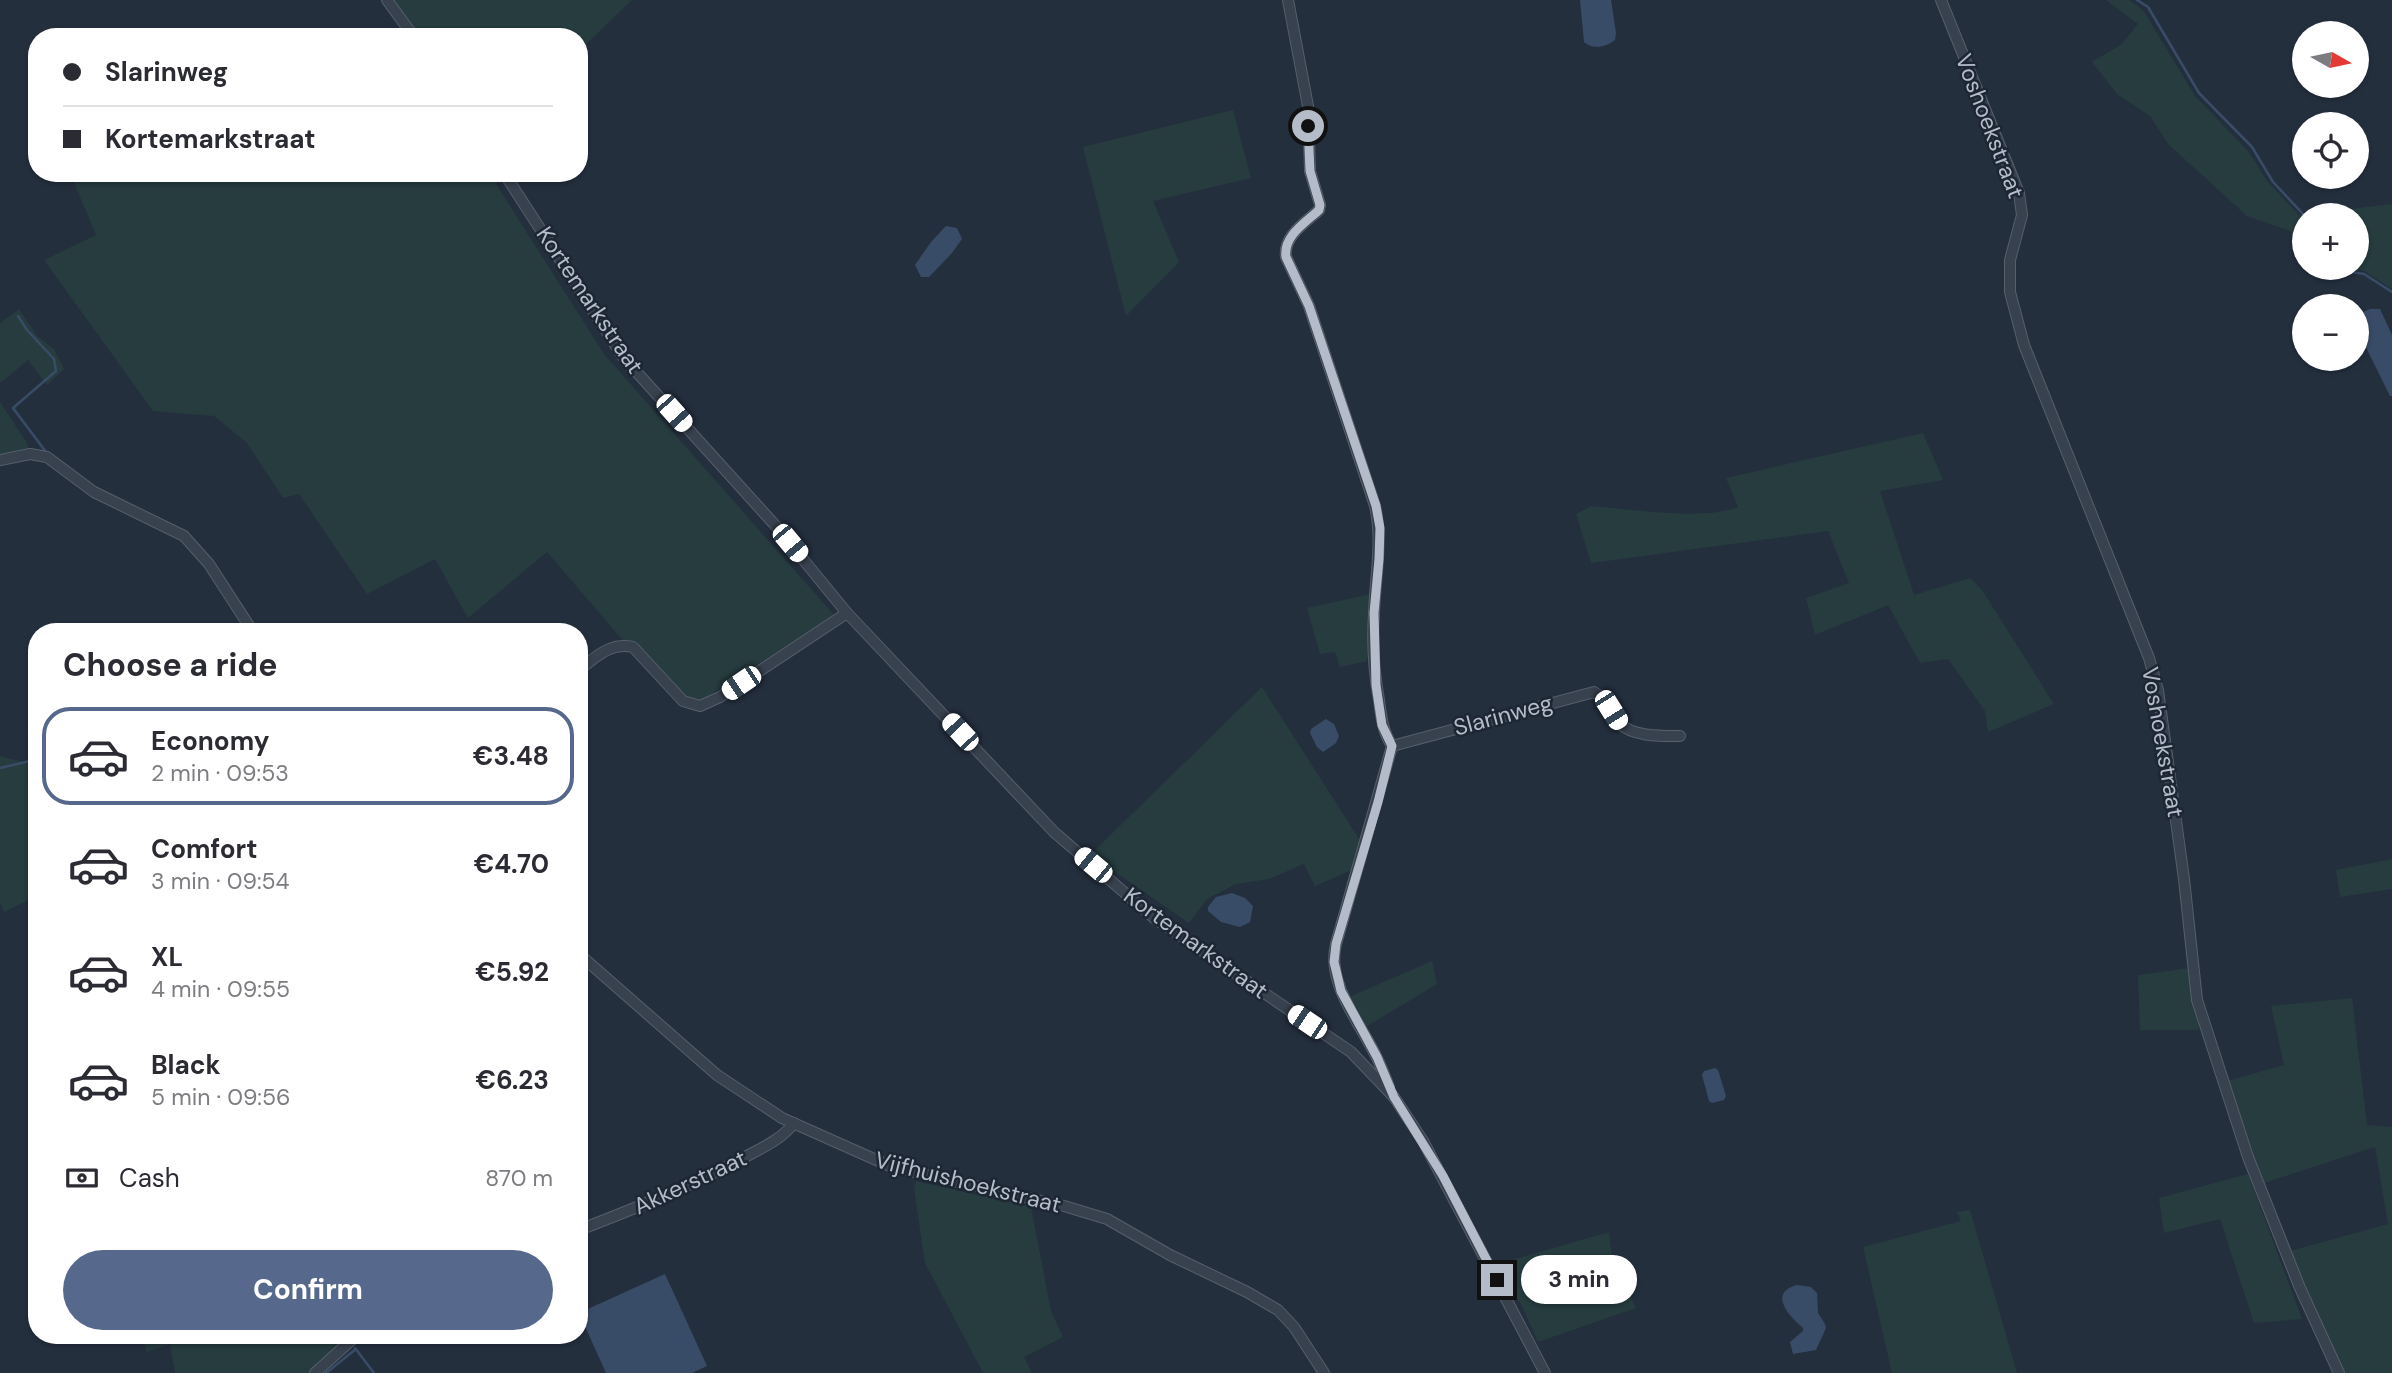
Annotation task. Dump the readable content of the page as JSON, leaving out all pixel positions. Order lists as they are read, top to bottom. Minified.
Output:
{"streets":{"street":["Voshoekstraat","Kortemarkstraat","Slarinweg","Akkerstraat","Vijfhuishoekstraat"]},"crossings":[["Akkerstraat","Vijfhuishoekstraat"]],"north":"right","page":{"map_buttons":["+","−"],"banner":["Slarinweg","Kortemarkstraat"],"heading":"Choose a ride","list":[{"name":"Economy","note":"2 min · 09:53","value":"€3.48"},{"name":"Comfort","note":"3 min · 09:54","value":"€4.70"},{"name":"XL","note":"4 min · 09:55","value":"€5.92"},{"name":"Black","note":"5 min · 09:56","value":"€6.23"}],"pay":["Cash","870 m"],"buttons":"Confirm","bubble":"3 min"}}
